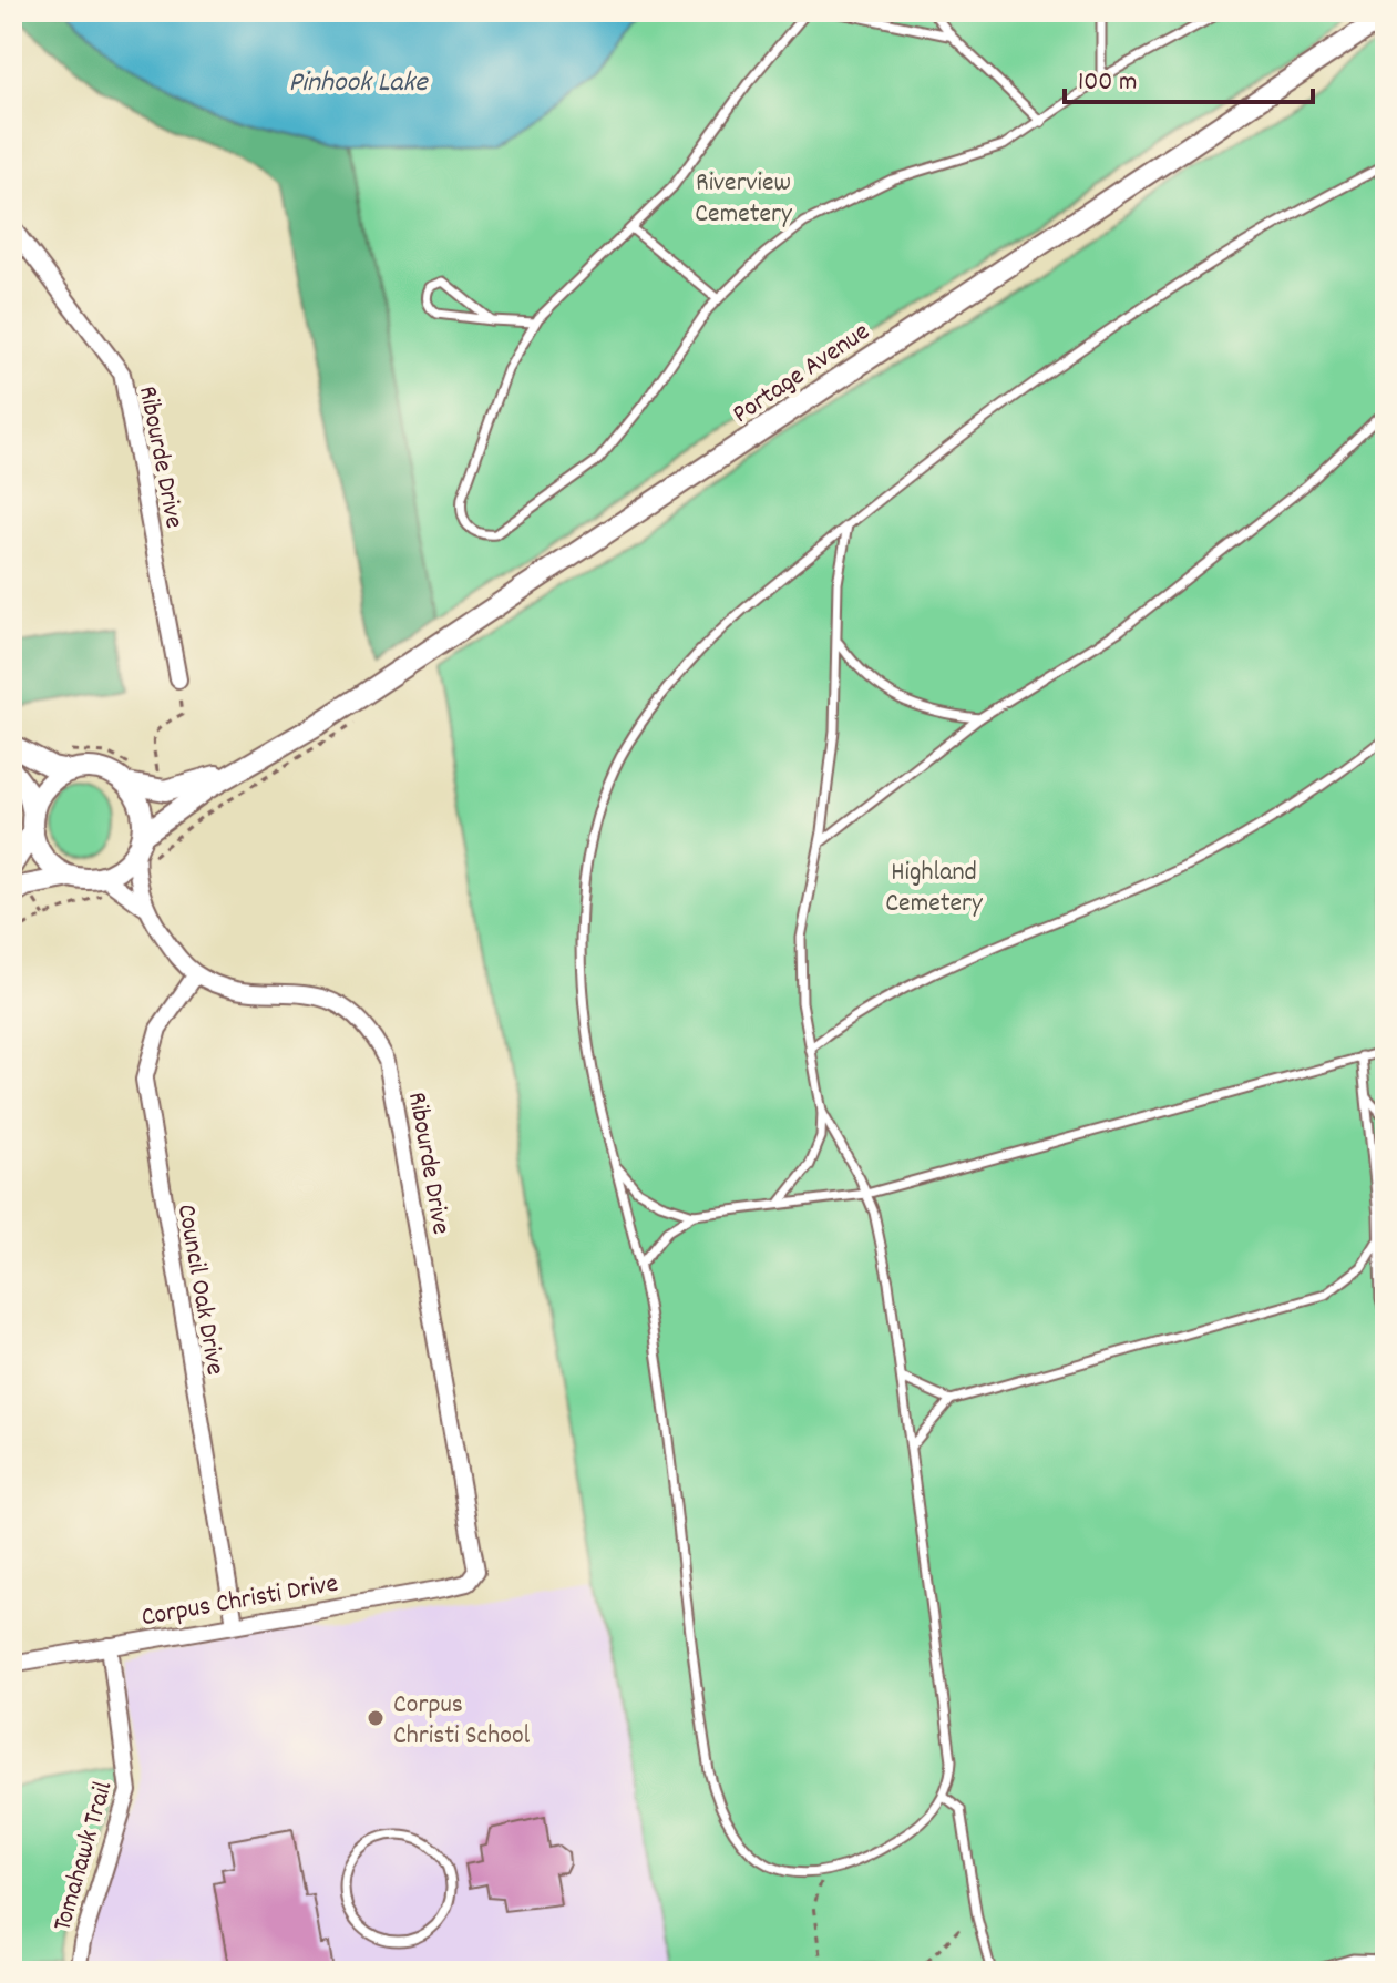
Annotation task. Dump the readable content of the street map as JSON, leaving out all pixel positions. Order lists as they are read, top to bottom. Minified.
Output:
{"streets":{"main road":["Portage Avenue"],"street":["Ribourde Drive","Council Oak Drive","Corpus Christi Drive","Tomahawk Trail"]},"crossings":[["Portage Avenue","Ribourde Drive"],["Ribourde Drive","Council Oak Drive"],["Ribourde Drive","Corpus Christi Drive"],["Council Oak Drive","Corpus Christi Drive"],["Corpus Christi Drive","Tomahawk Trail"]],"water":["Pinhook Lake"],"parks":["Riverview Cemetery","Highland Cemetery"],"places":["Corpus Christi School"],"scale_bar":"100 m"}
